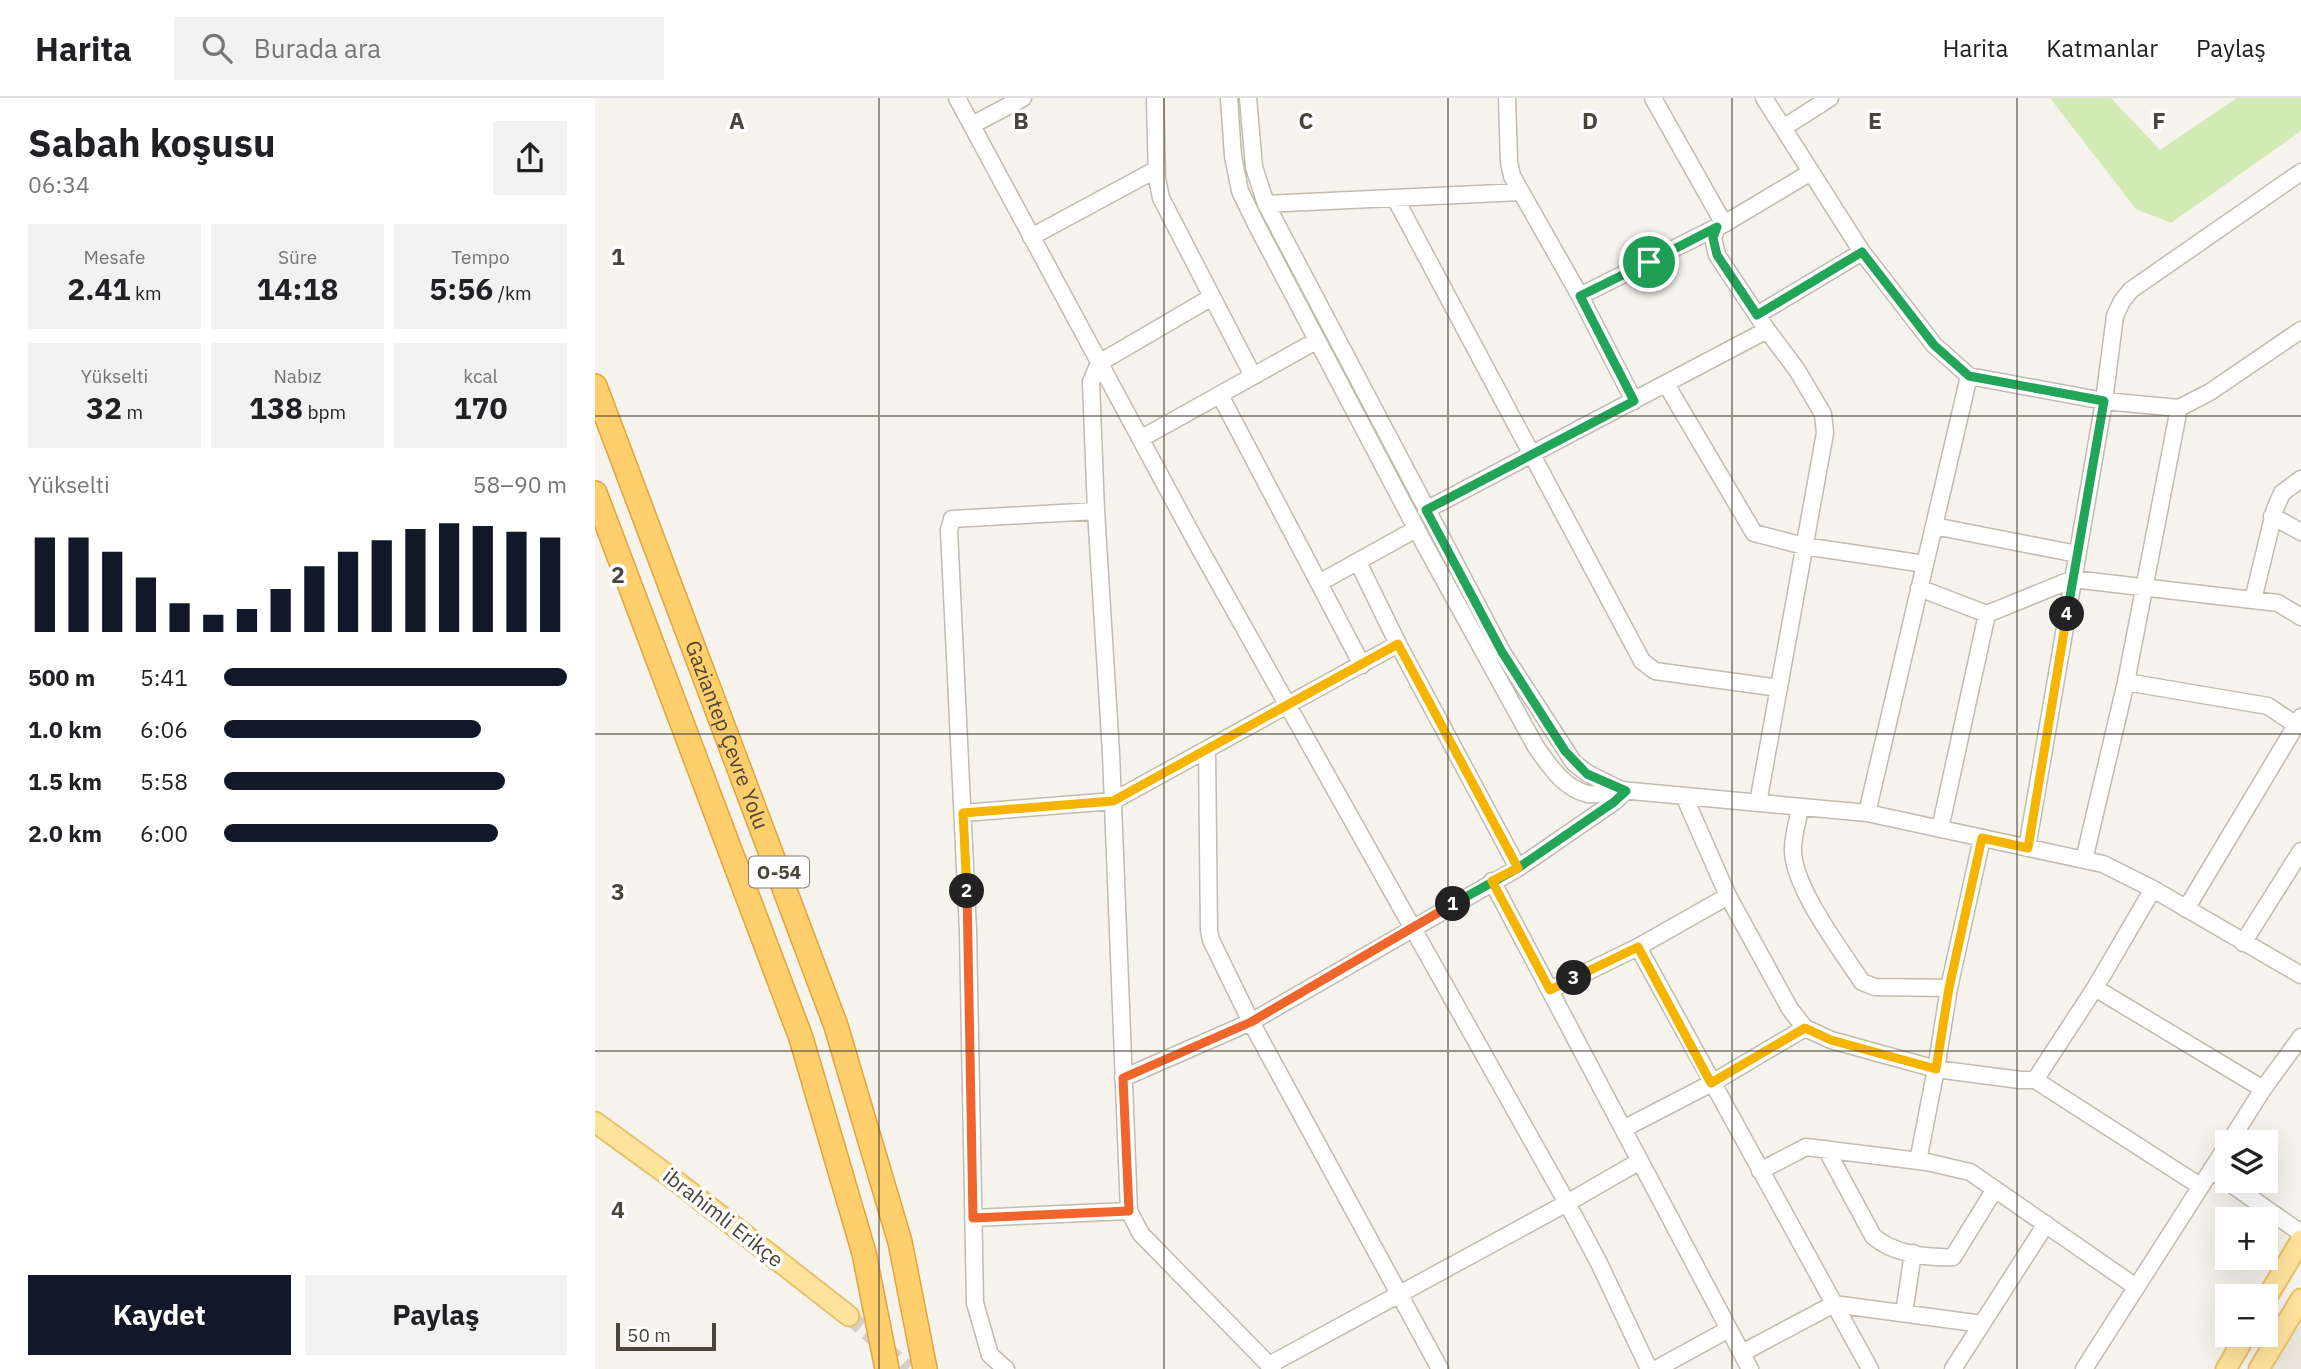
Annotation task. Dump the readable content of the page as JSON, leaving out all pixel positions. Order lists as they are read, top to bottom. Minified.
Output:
{"streets":{"highway":["Gaziantep Çevre Yolu","O-54"],"main road":["ibrahimli Erikçe"]},"scale_bar":"50 m","page":{"header":"Harita","search":"Burada ara","nav":["Harita","Katmanlar","Paylaş"],"heading":["Sabah koşusu","06:34"],"stats":[["Mesafe","2.41 km"],["Süre","14:18"],["Tempo","5:56 /km"],["Yükselti","32 m"],["Nabız","138 bpm"],["kcal","170"]],"chart":["Yükselti","58–90 m"],"pins":["4","2","1","3"],"list":[{"name":"500 m","note":"5:41"},{"name":"1.0 km","note":"6:06"},{"name":"1.5 km","note":"5:58"},{"name":"2.0 km","note":"6:00"}],"map_buttons":["+","−"],"buttons":["Kaydet","Paylaş"],"scale":"50 m"},"grid":{"columns":["A","B","C","D","E","F"],"rows":["1","2","3","4"]}}
